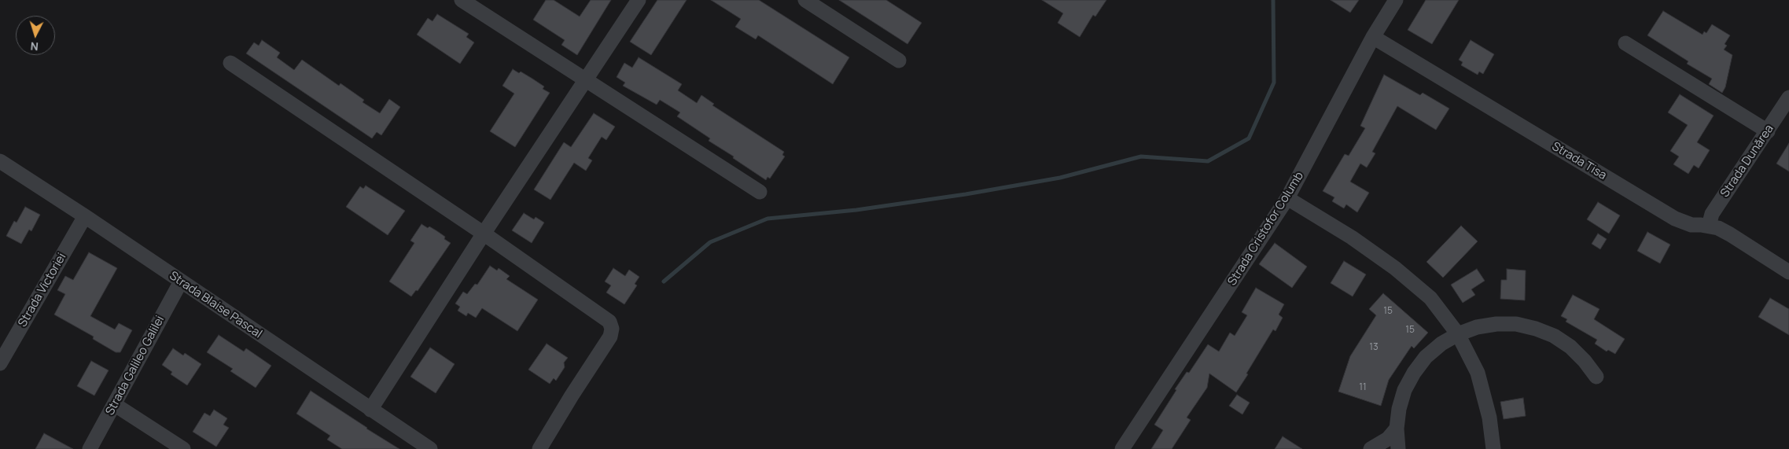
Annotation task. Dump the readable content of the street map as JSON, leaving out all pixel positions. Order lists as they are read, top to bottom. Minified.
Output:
{"streets":{"street":["Strada Tisa","Strada Dunărea","Strada Cristofor Columb","Strada Victoriei","Strada Blaise Pascal","Strada Galileo Galilei"]},"crossings":[["Strada Tisa","Strada Dunărea"],["Strada Tisa","Strada Cristofor Columb"],["Strada Victoriei","Strada Blaise Pascal"],["Strada Blaise Pascal","Strada Galileo Galilei"]],"house_numbers":["15","15","13","11"],"north":"bottom"}
